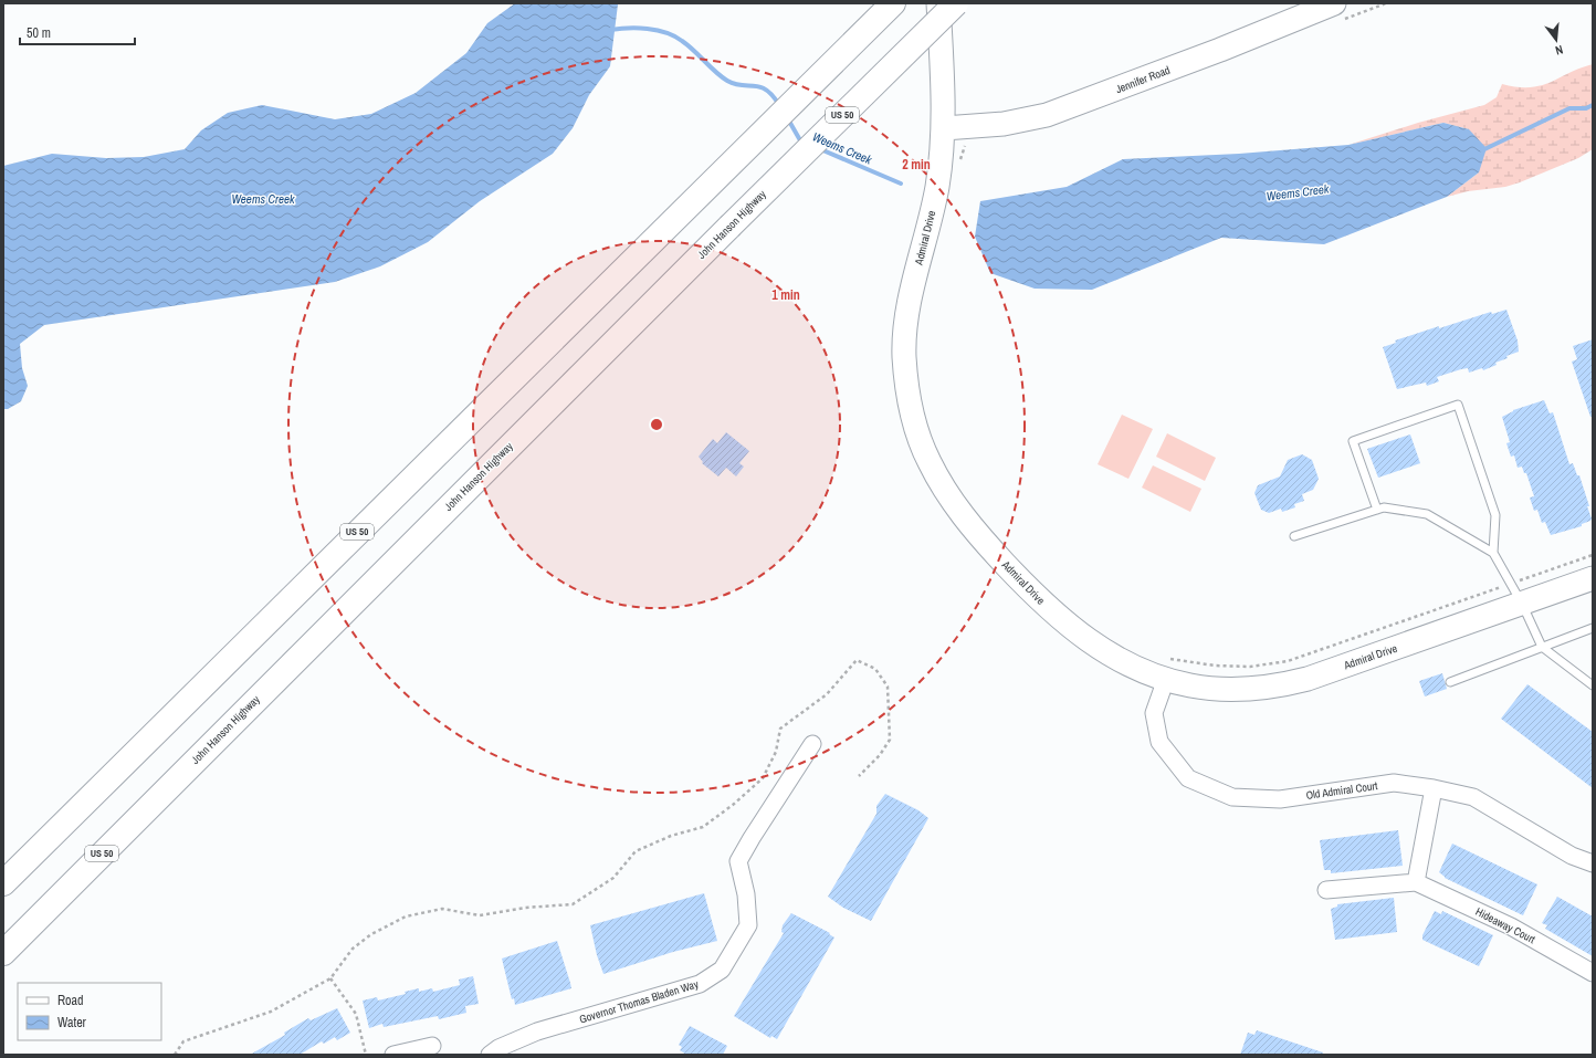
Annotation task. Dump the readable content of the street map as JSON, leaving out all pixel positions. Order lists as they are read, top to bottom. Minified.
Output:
{"streets":{"highway":["US 50","John Hanson Highway"],"street":["Jennifer Road","Admiral Drive","Old Admiral Court","Hideaway Court","Governor Thomas Bladen Way"]},"crossings":[["Jennifer Road","Admiral Drive"],["Admiral Drive","Old Admiral Court"]],"water":["Weems Creek"],"legend":["Road","Water"],"scale_bar":"50 m","north":"bottom","rings":["2 min","1 min"]}
